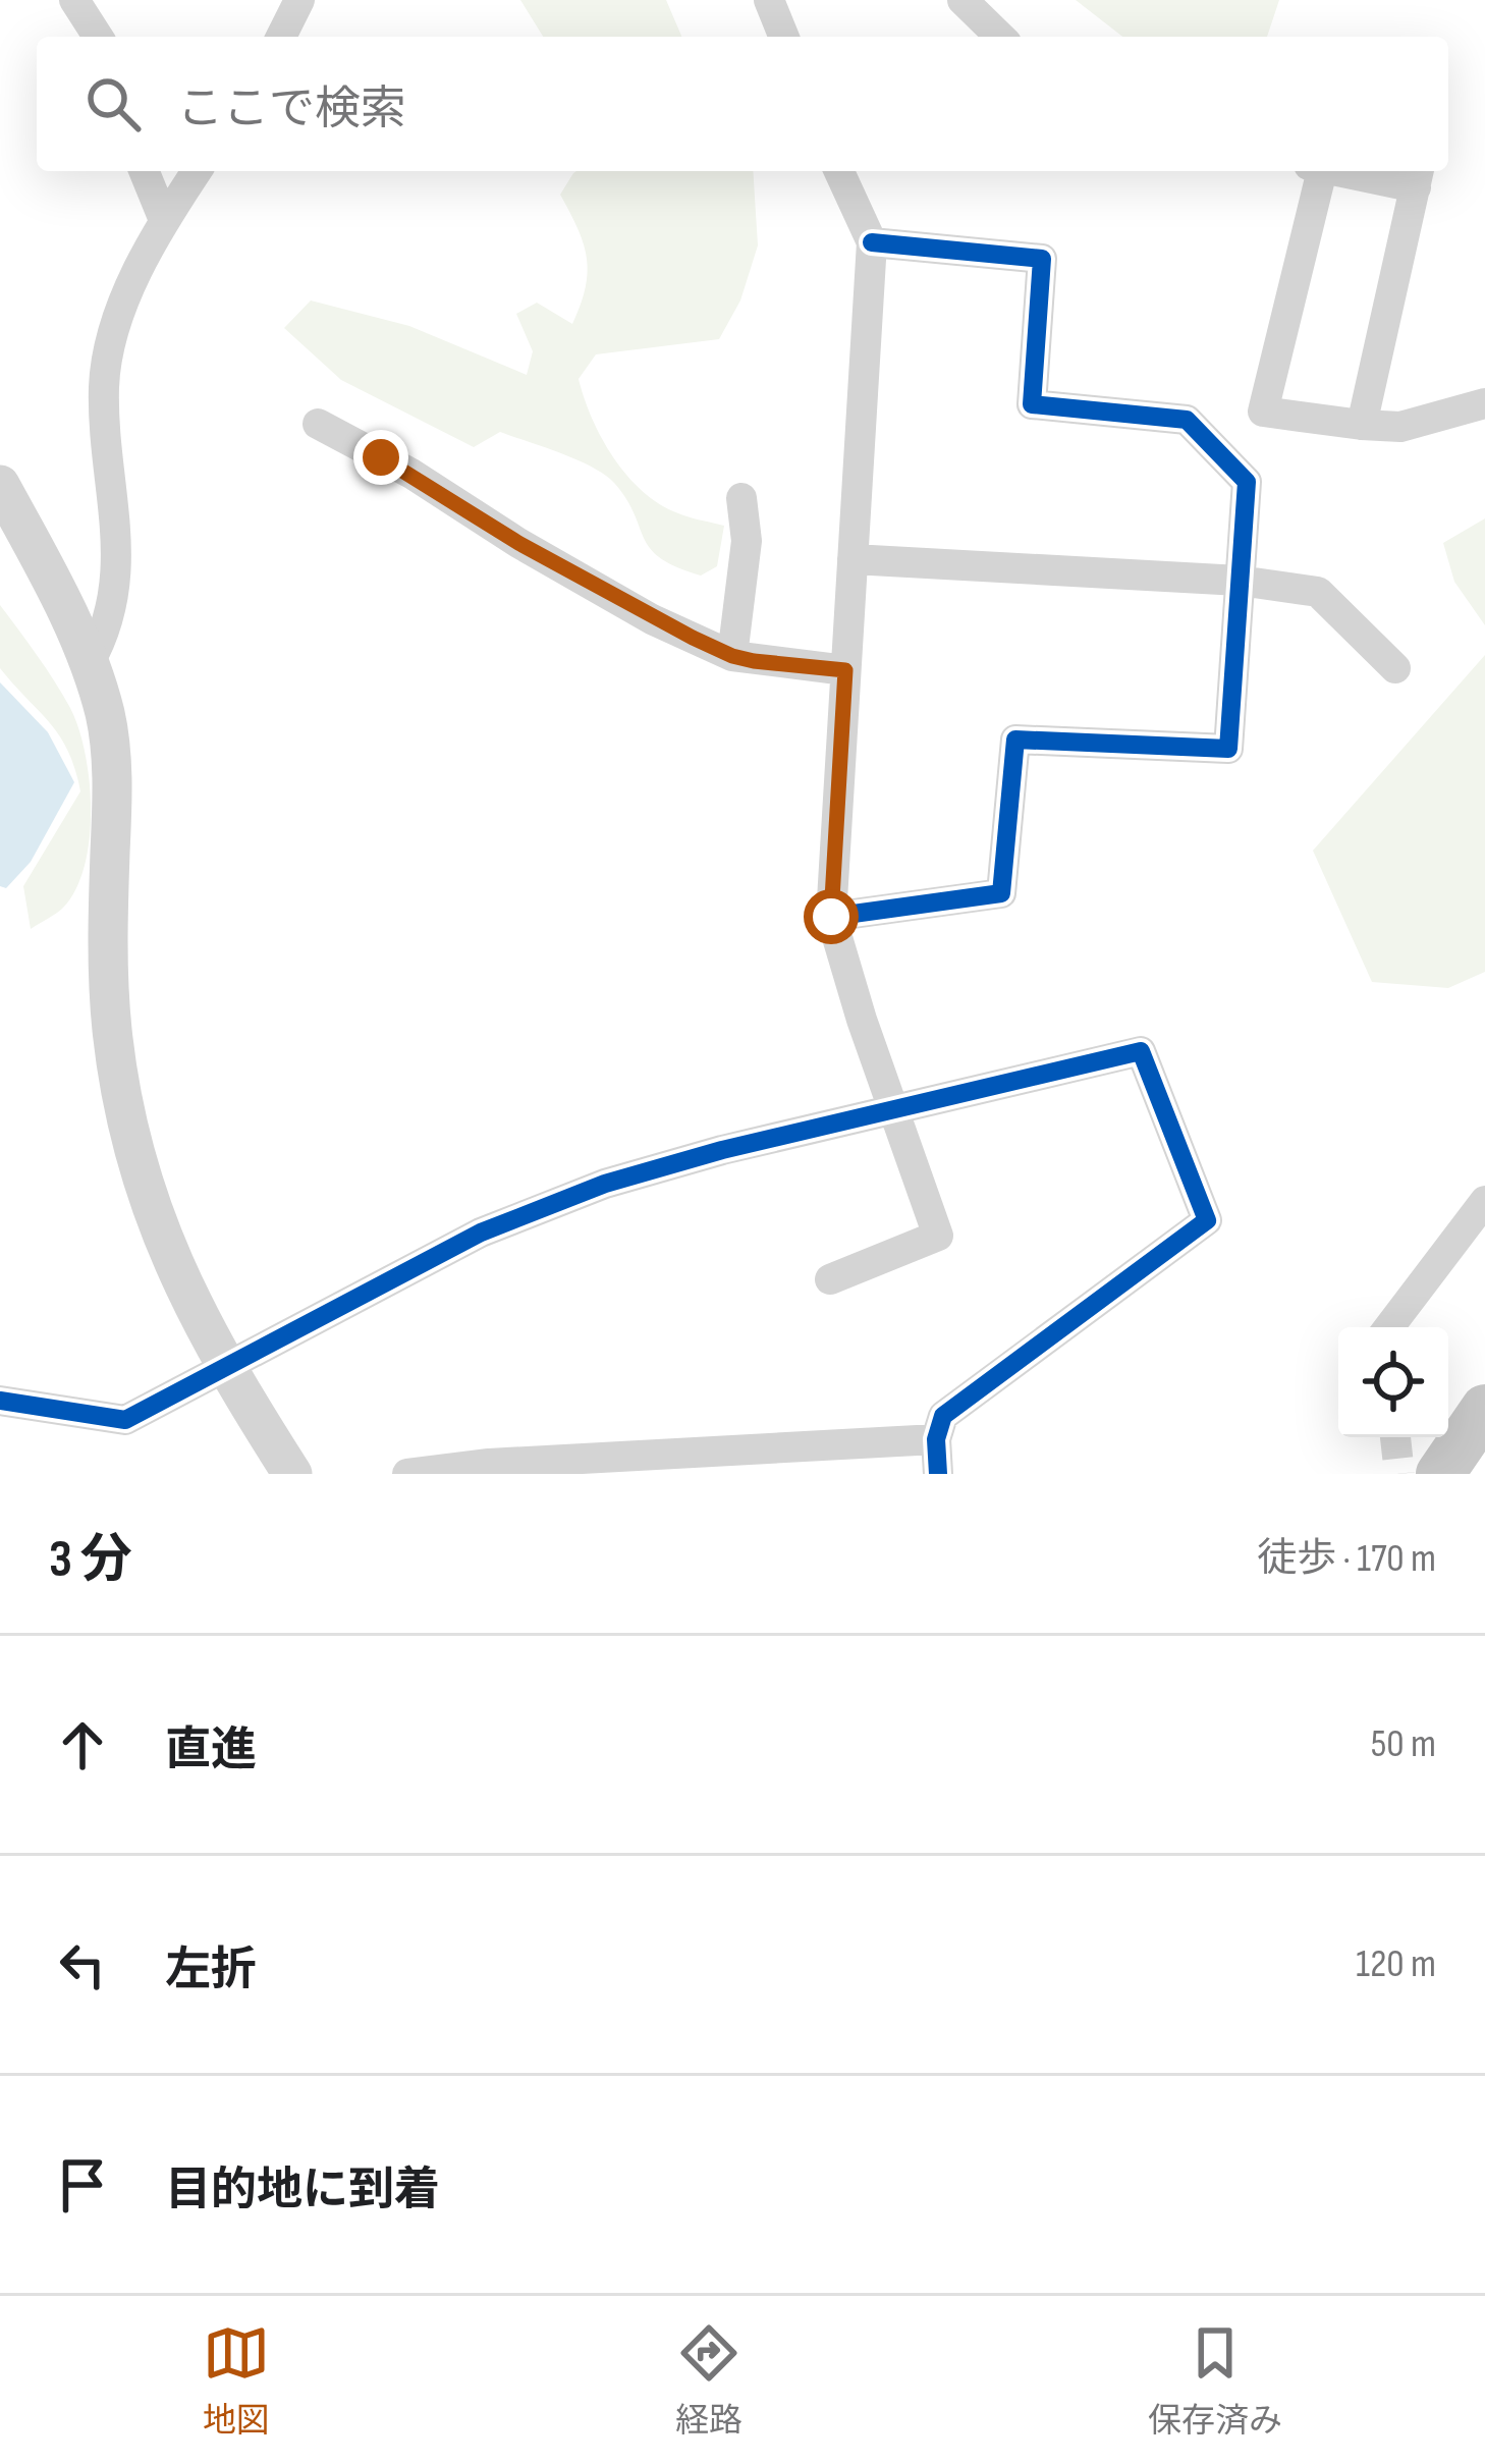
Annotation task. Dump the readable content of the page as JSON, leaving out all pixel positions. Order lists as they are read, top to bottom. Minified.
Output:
{"page":{"search":"ここで検索","heading":["3 分","徒歩 · 170 m"],"list":[["直進","50 m"],["左折","120 m"],"目的地に到着"],"nav":["地図","経路","保存済み"]}}
